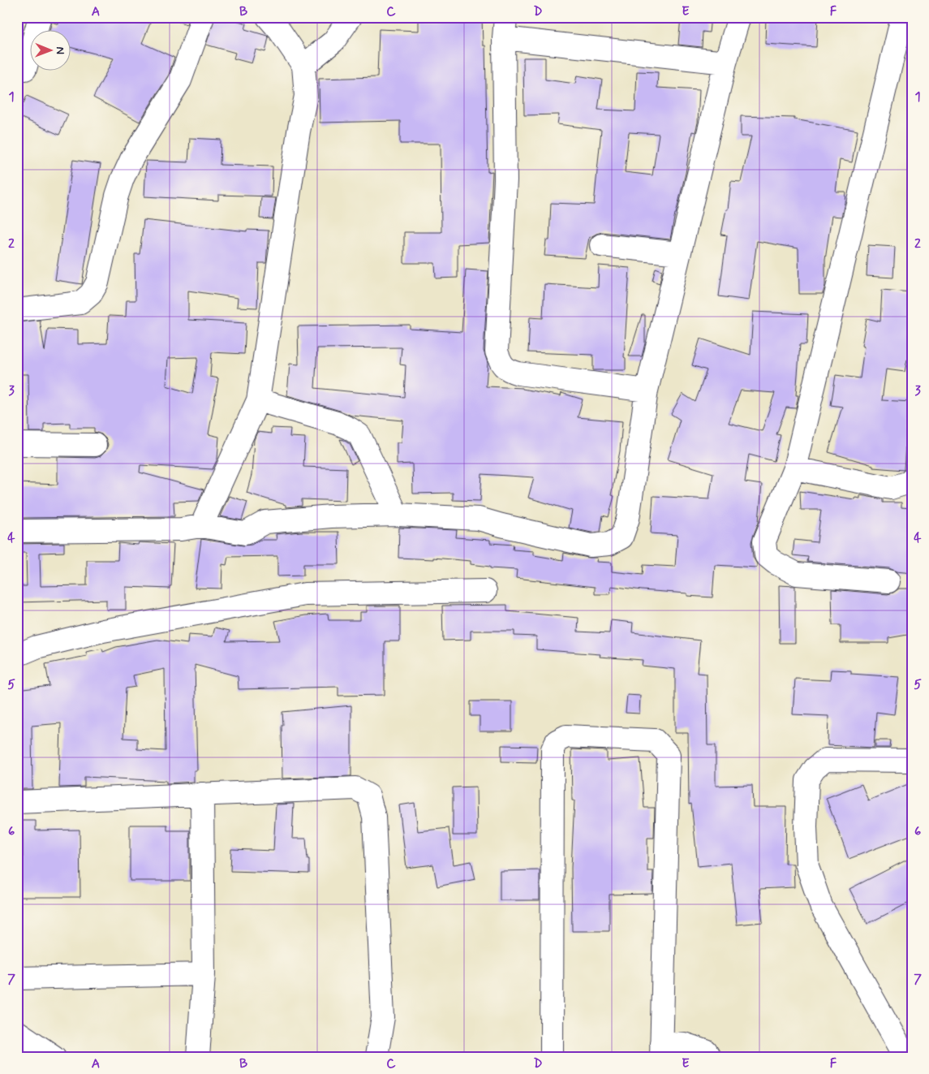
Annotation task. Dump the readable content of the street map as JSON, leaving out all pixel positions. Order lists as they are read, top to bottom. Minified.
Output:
{"north":"right","grid":{"columns":["A","B","C","D","E","F"],"rows":["1","2","3","4","5","6","7"]}}
